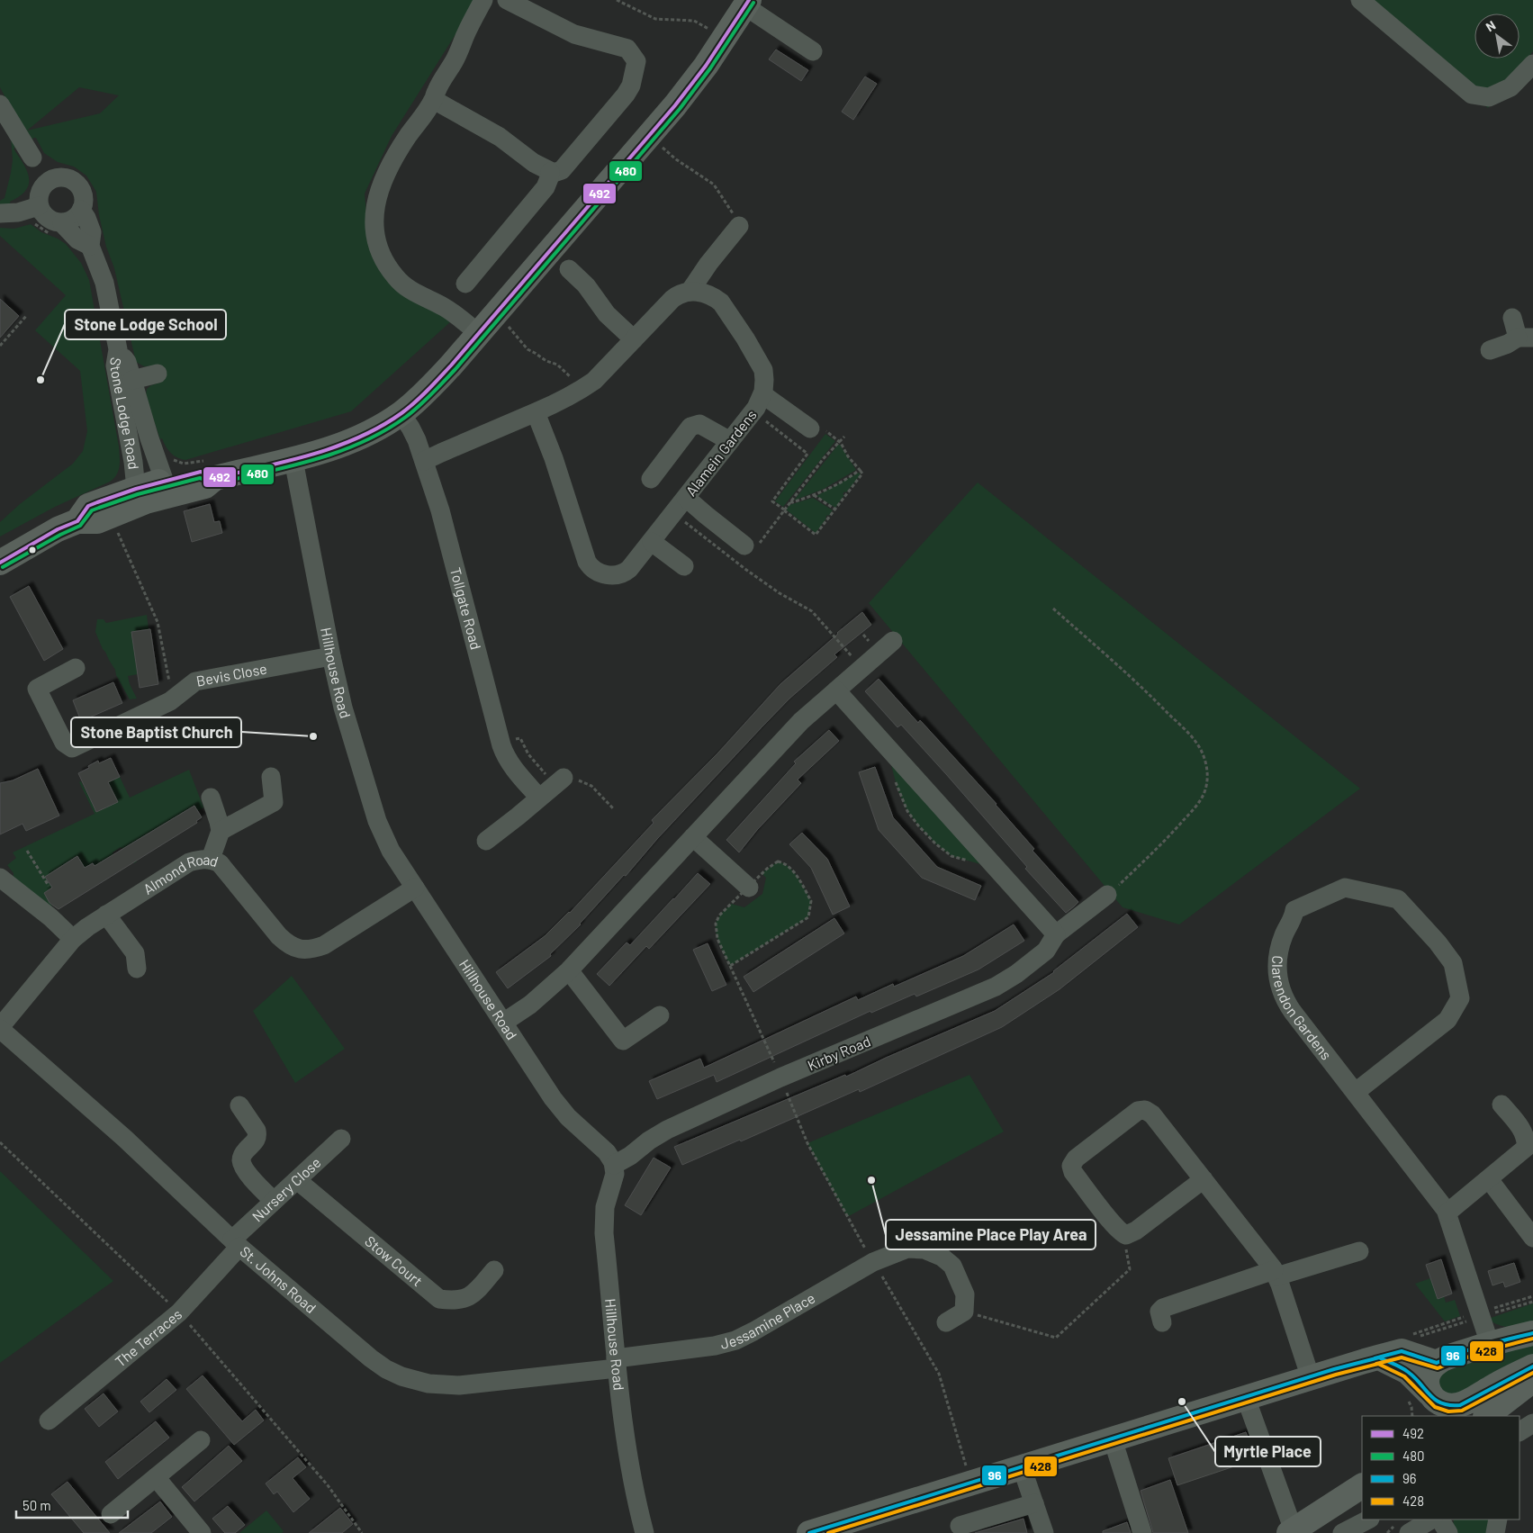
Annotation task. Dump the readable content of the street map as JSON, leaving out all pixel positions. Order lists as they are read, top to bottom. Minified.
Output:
{"streets":{"street":["Stone Lodge Road","Alamein Gardens","Tollgate Road","Hillhouse Road","Bevis Close","Almond Road","Clarendon Gardens","Kirby Road","Nursery Close","Stow Court","St. Johns Road","Jessamine Place","The Terraces"]},"crossings":[["Hillhouse Road","Bevis Close"],["Hillhouse Road","Almond Road"],["Hillhouse Road","Kirby Road"],["Hillhouse Road","St. Johns Road"],["Hillhouse Road","Jessamine Place"],["Almond Road","St. Johns Road"],["Nursery Close","Stow Court"],["Nursery Close","St. Johns Road"],["Nursery Close","The Terraces"],["St. Johns Road","Jessamine Place"],["St. Johns Road","The Terraces"]],"places":["Stone Lodge School","Stone Baptist Church","Jessamine Place Play Area","Myrtle Place"],"lines":["transit line 492","transit line 480","transit line 96","transit line 428"],"legend":["492","480","96","428"],"scale_bar":"50 m","north":"top left"}
